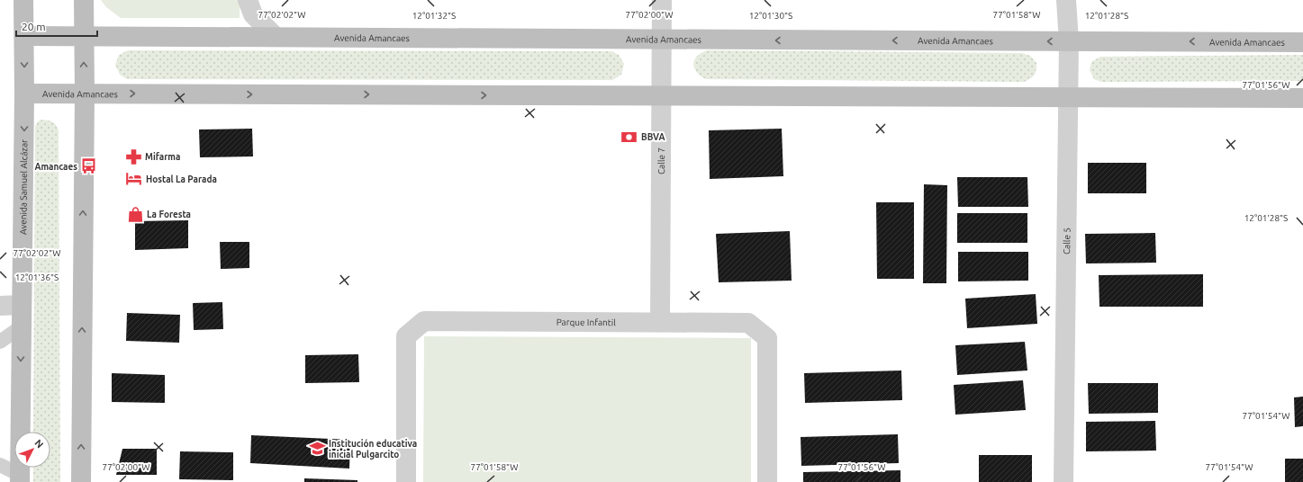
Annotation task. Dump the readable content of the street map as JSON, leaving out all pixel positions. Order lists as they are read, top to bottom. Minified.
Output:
{"streets":{"street":["Avenida Amancaes","Calle 7","Avenida Samuel Alcázar","Calle 5","Parque Infantil"]},"crossings":[["Avenida Amancaes","Calle 7"],["Avenida Amancaes","Avenida Samuel Alcázar"],["Avenida Amancaes","Calle 5"],["Calle 7","Parque Infantil"]],"places":{"bank":["BBVA"],"pharmacy":["Mifarma"],"bus stop":["Amancaes"],"hotel":["Hostal La Parada"],"shop":["La Foresta"],"school or university":["Institución educativa inicial Pulgarcito"]},"scale_bar":"20 m","north":"top right","coordinates":["77°02'02\"W","77°02'00\"W","77°01'58\"W","12°01'32\"S","12°01'30\"S","12°01'28\"S","77°01'56\"W","12°01'36\"S","77°01'54\"W"]}
